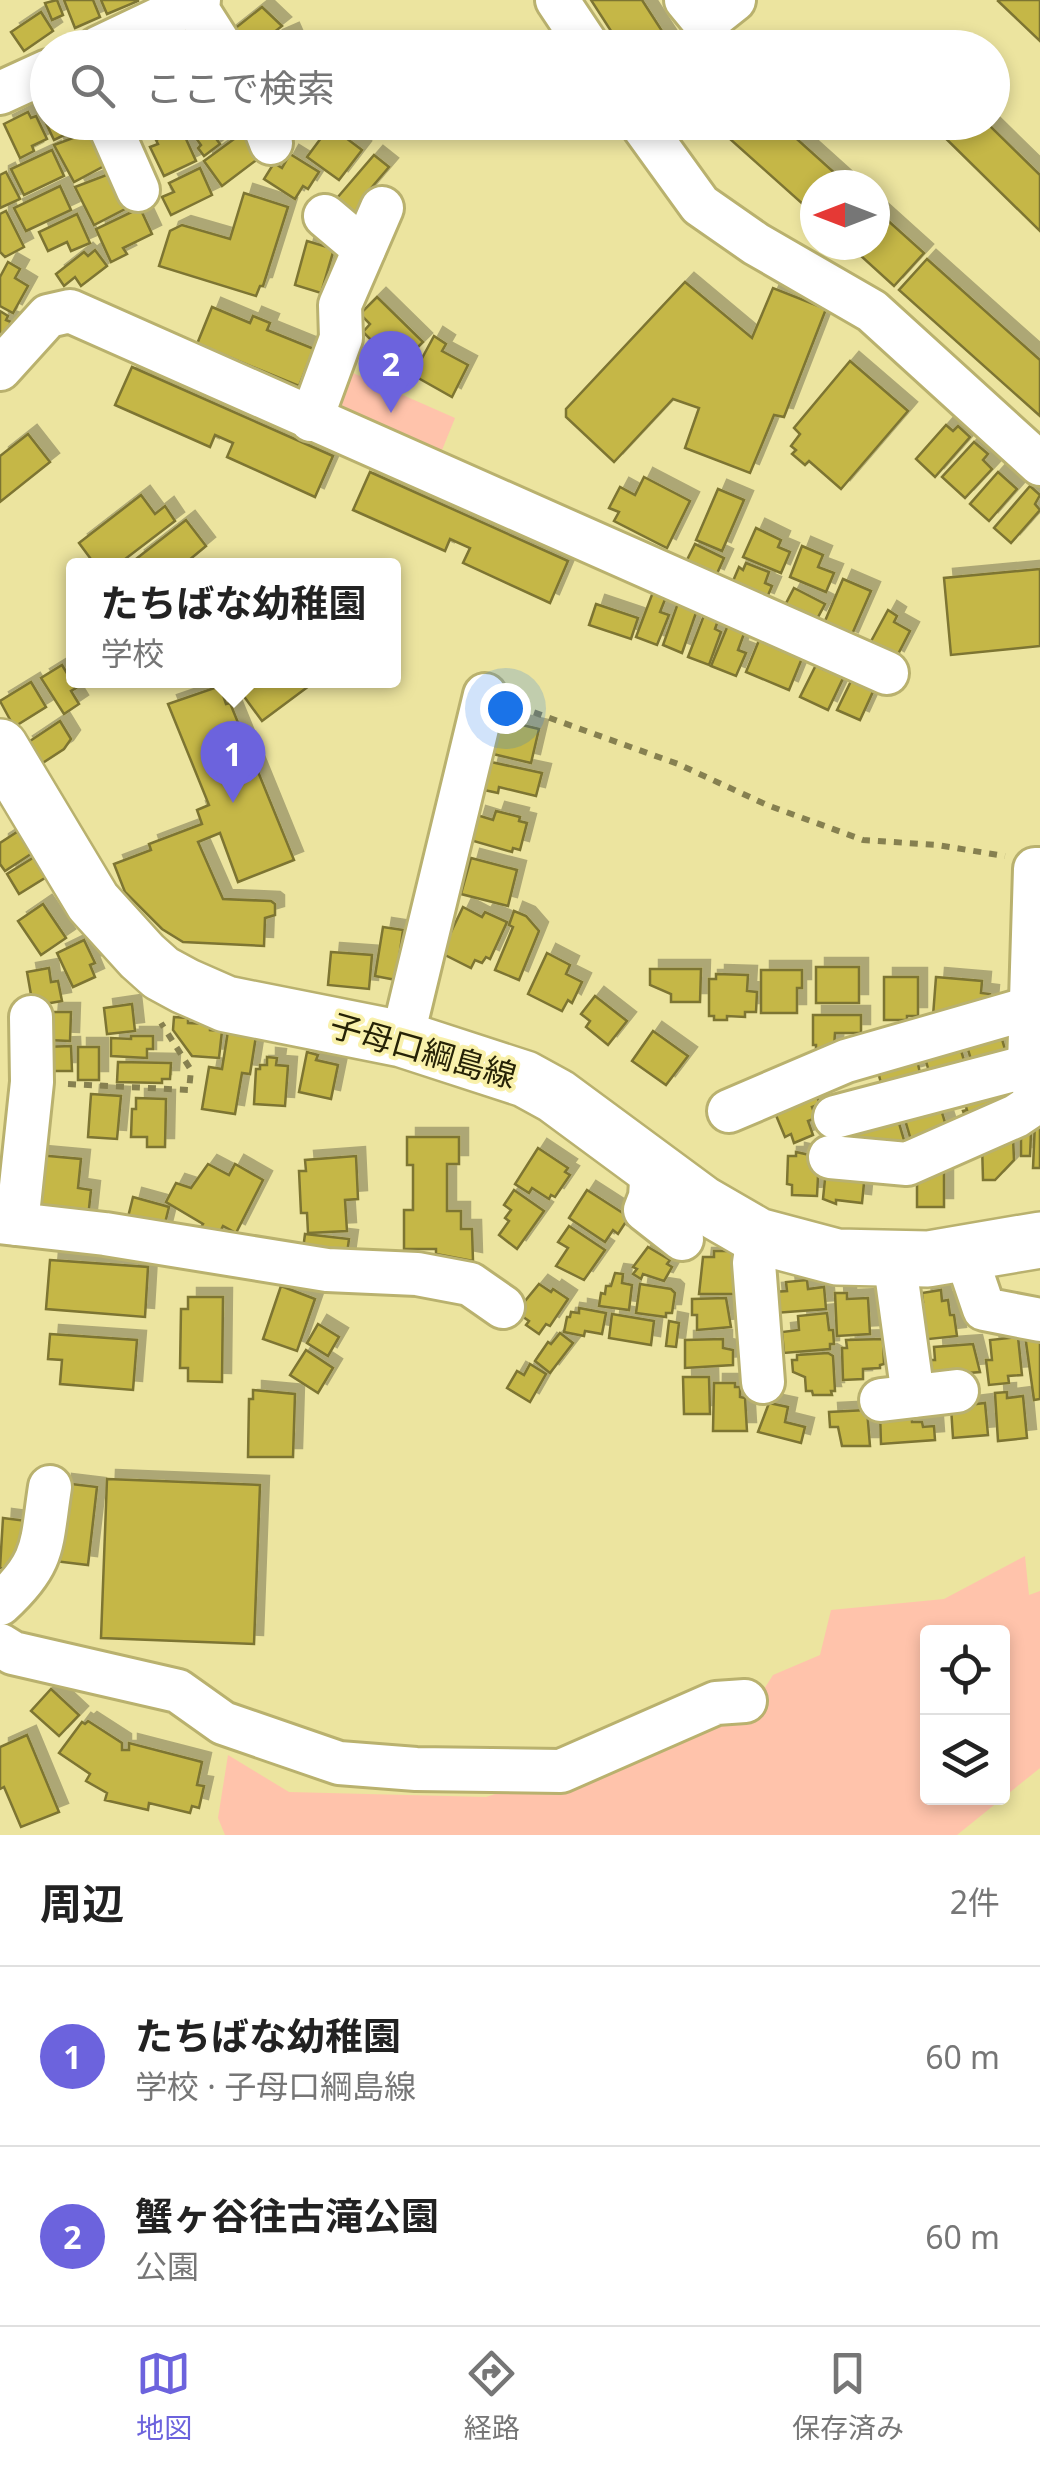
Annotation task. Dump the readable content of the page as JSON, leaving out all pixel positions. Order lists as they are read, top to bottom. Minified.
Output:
{"streets":{"main road":["子母口綱島線"]},"north":"left","page":{"search":"ここで検索","pins":["2","1"],"popup":["たちばな幼稚園","学校"],"heading":["周辺","2件"],"list":[{"mark":"1","name":"たちばな幼稚園","note":"学校 · 子母口綱島線","value":"60 m"},{"mark":"2","name":"蟹ヶ谷往古滝公園","note":"公園","value":"60 m"}],"nav":["地図","経路","保存済み"]}}
